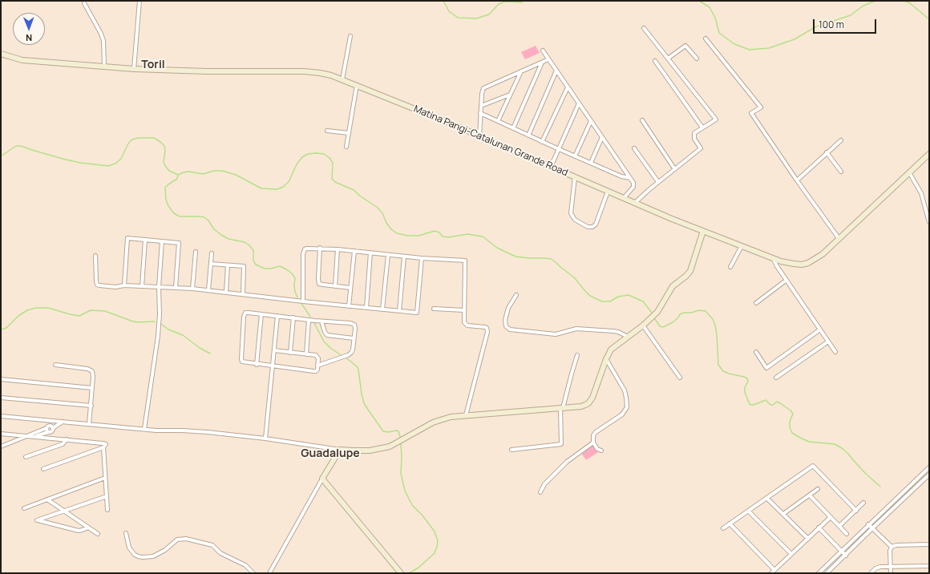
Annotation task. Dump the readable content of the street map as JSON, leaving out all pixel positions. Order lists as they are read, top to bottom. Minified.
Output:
{"streets":{"street":["Matina Pangi-Catalunan Grande Road"]},"districts":["Toril","Guadalupe"],"scale_bar":"100 m","north":"bottom"}
